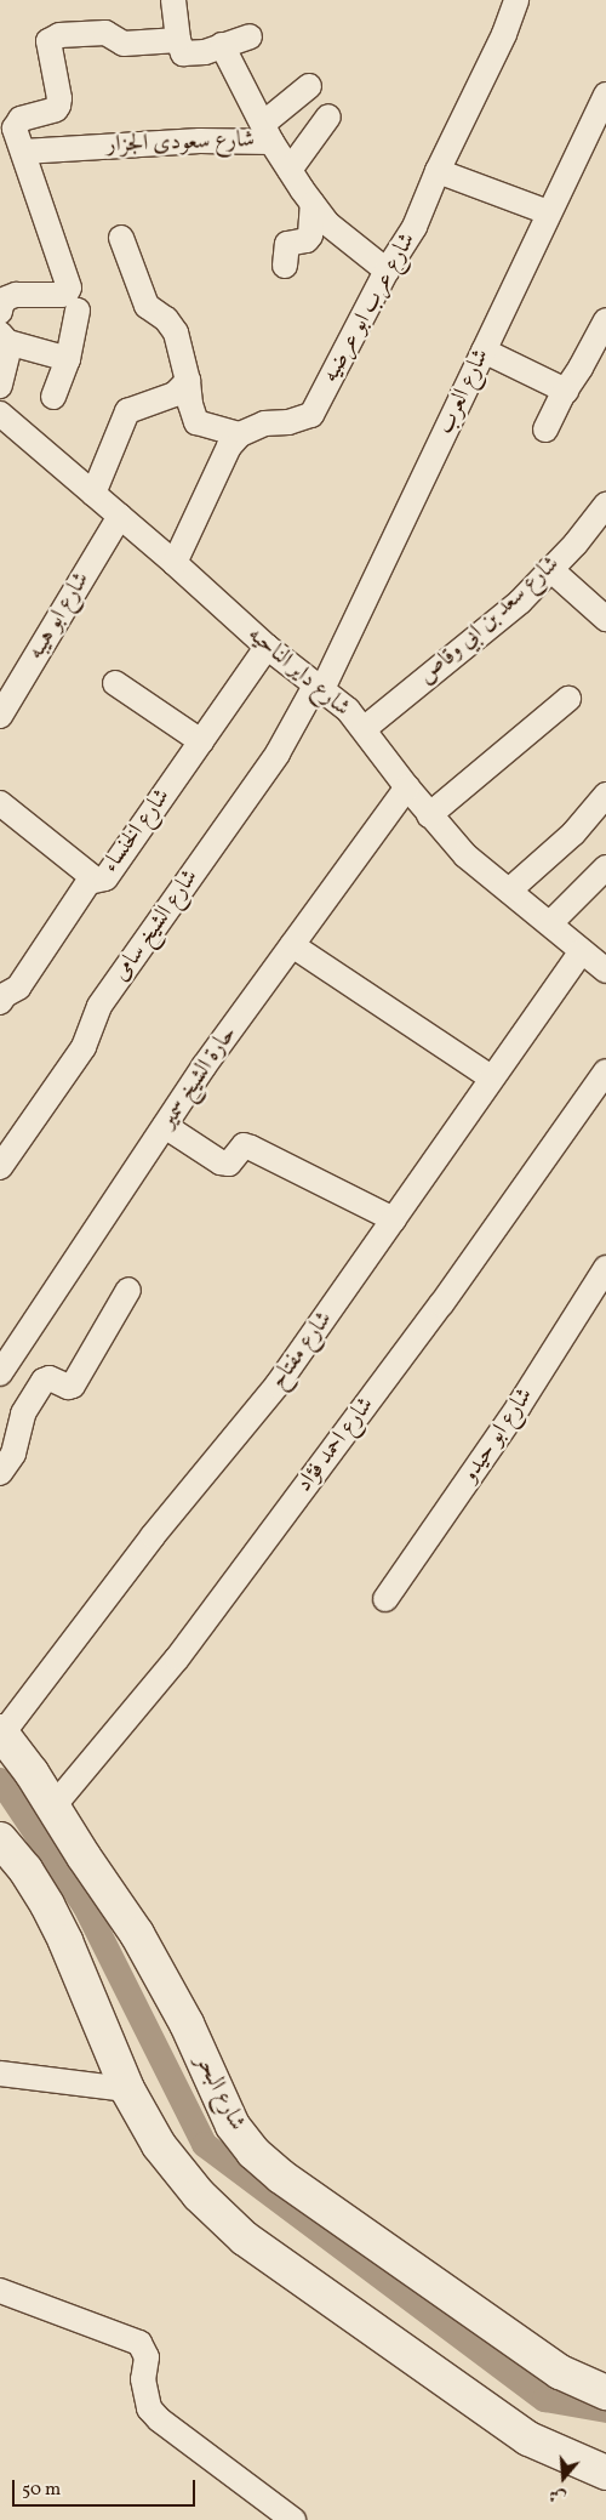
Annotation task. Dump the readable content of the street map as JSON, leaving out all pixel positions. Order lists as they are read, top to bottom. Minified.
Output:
{"streets":{"street":["شارع سعودى الجزار","شارع عرب ابو عرضيه","شارع العرب","شارع ابو هيبه","شارع سعد بن ابي وقاص","شارع داير الناحيه","شارع الخنساء","شارع الشيخ سامى","حارة الشيخ سمير","شارع مفتاح","شارع ابو حيدو","شارع احمد فؤاد","شارع البحر"]},"crossings":[["شارع سعودى الجزار","شارع عرب ابو عرضيه"],["شارع العرب","شارع داير الناحيه"],["شارع العرب","شارع الشيخ سامى"],["شارع ابو هيبه","شارع داير الناحيه"],["شارع سعد بن ابي وقاص","شارع داير الناحيه"],["شارع داير الناحيه","شارع الخنساء"],["شارع داير الناحيه","شارع الشيخ سامى"],["شارع داير الناحيه","حارة الشيخ سمير"],["شارع داير الناحيه","شارع مفتاح"],["شارع مفتاح","شارع البحر"],["شارع احمد فؤاد","شارع البحر"]],"scale_bar":"50 m","north":"bottom"}
